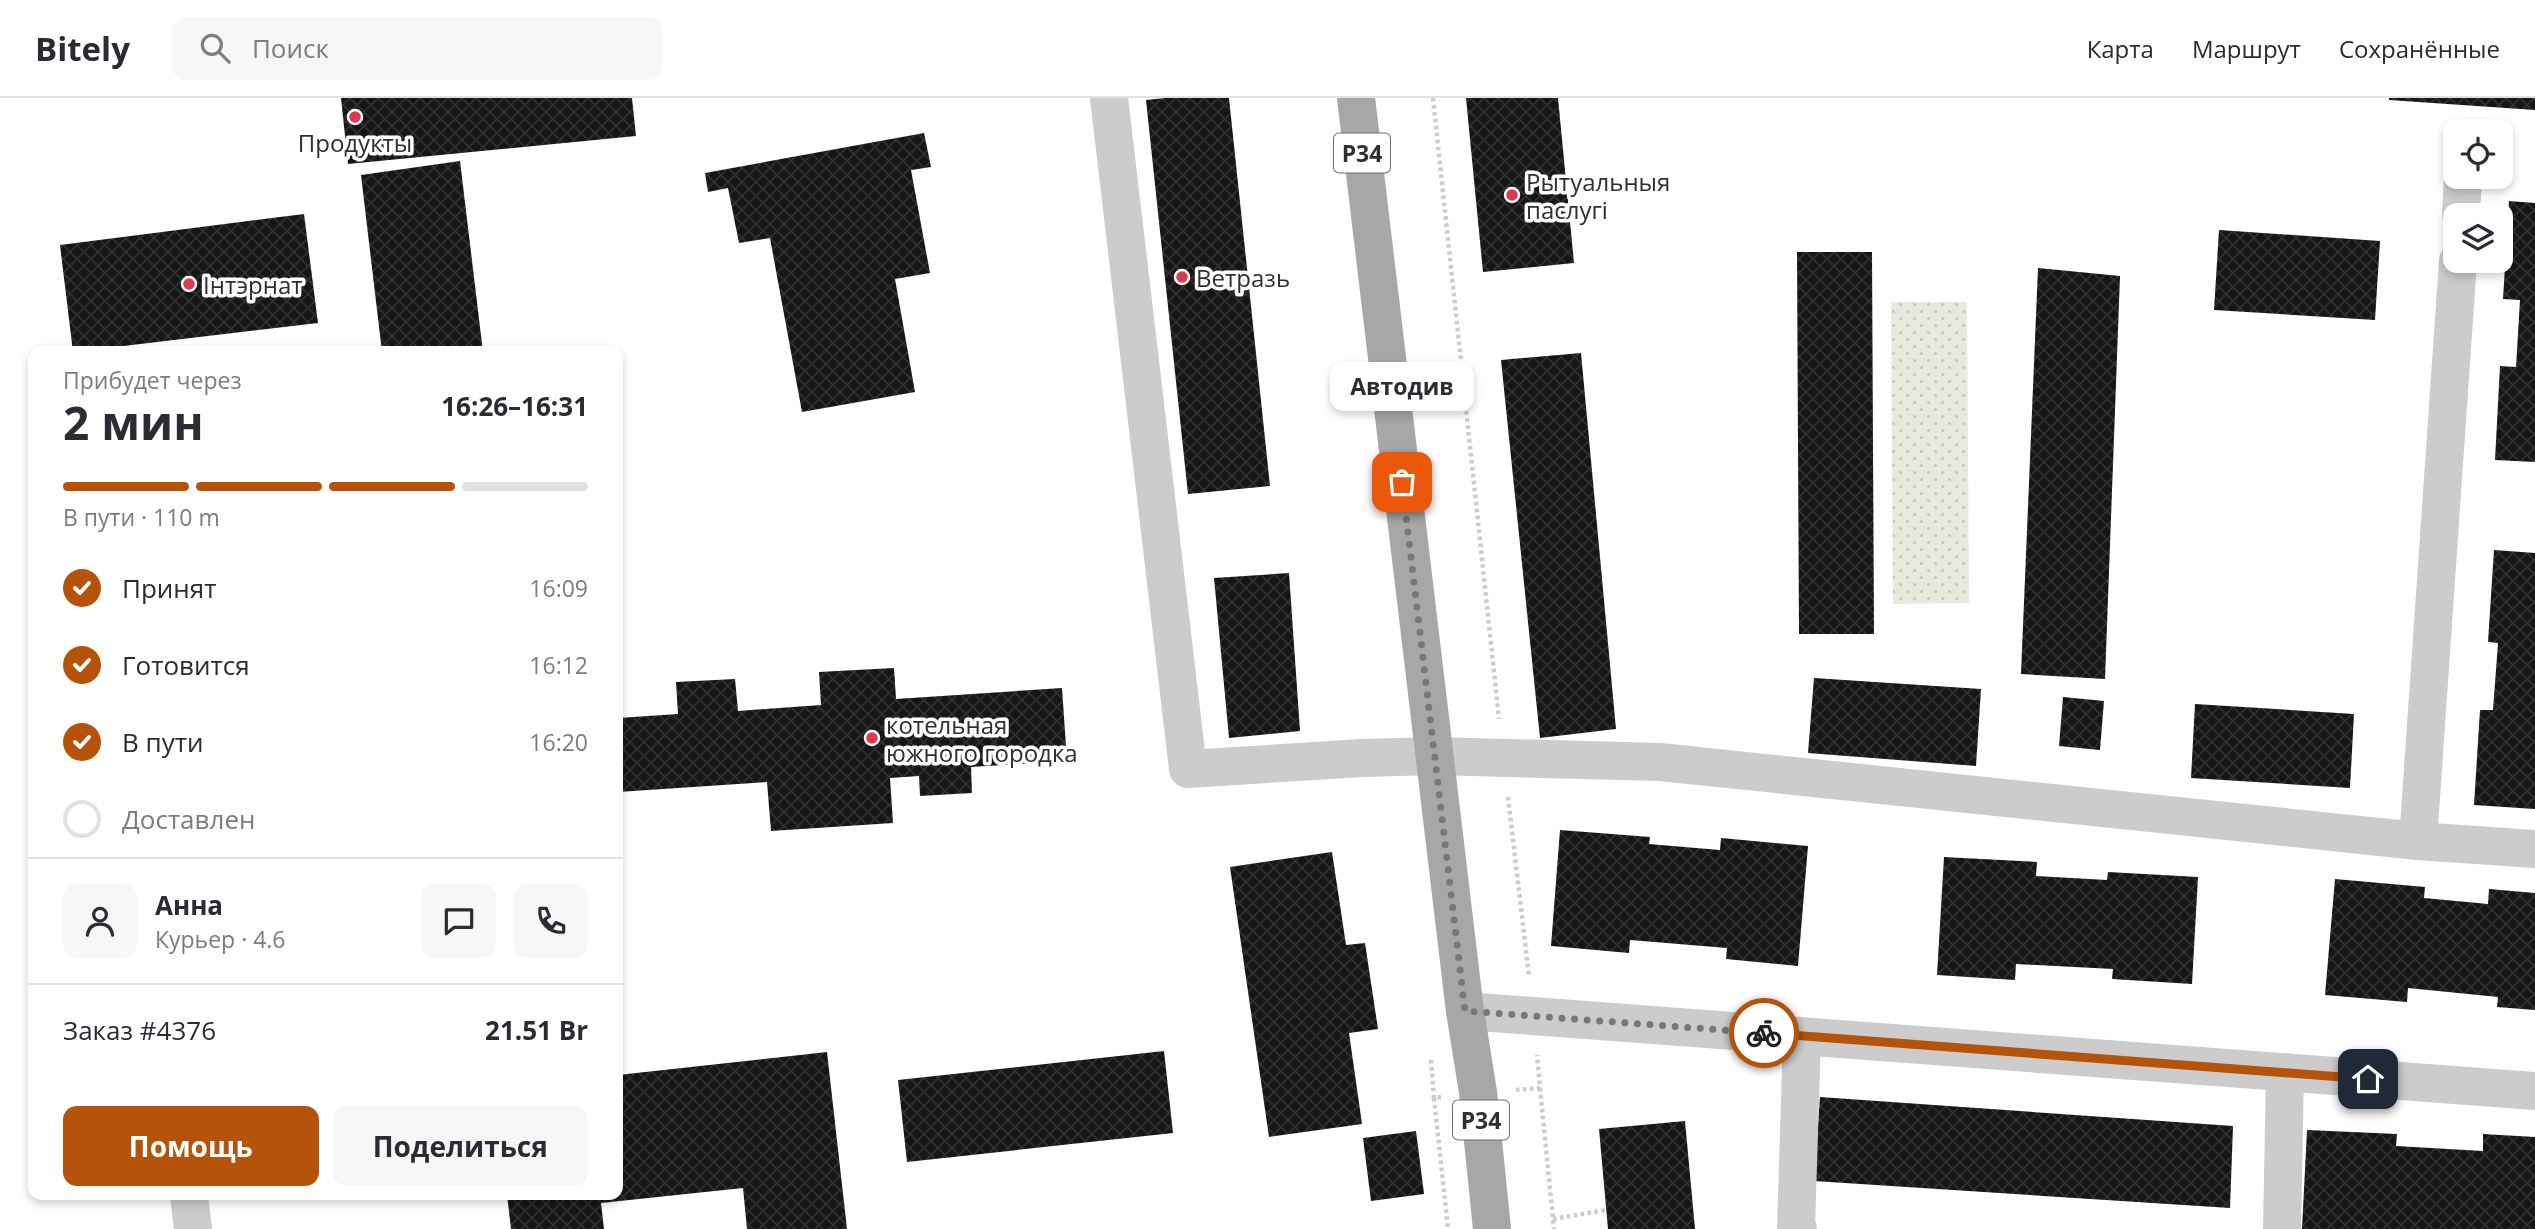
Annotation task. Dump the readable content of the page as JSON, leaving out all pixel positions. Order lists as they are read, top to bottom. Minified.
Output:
{"streets":{"main road":["Р34"]},"places":["Продукты","Рытуальныя паслугі","Ветразь","Інтэрнат","Автодив","котельная южного городка"],"page":{"header":"Bitely","search":"Поиск","nav":["Карта","Маршрут","Сохранённые"],"heading":["2 мин","Прибудет через","16:26–16:31"],"panel":["Анна","Курьер · 4.6","Заказ #4376","21.51 Br"],"bubble":"Автодив","bar":"В пути · 110 m","list":[["Принят","16:09"],["Готовится","16:12"],["В пути","16:20"],"Доставлен"],"buttons":["Помощь","Поделиться"]}}
